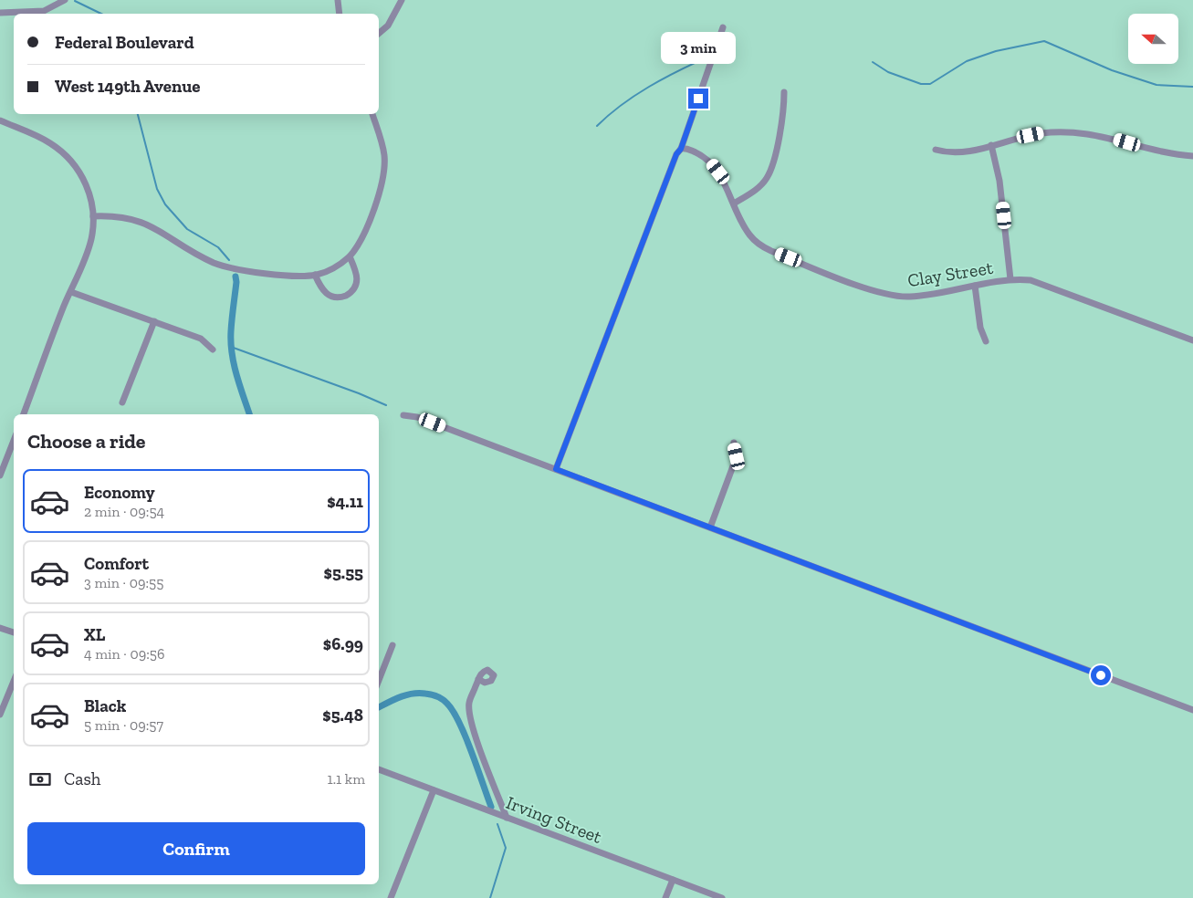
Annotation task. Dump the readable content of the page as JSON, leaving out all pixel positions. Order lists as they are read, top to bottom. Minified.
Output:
{"streets":{"street":["Clay Street","Irving Street"]},"north":"left","page":{"banner":["Federal Boulevard","West 149th Avenue"],"bubble":"3 min","heading":"Choose a ride","list":[{"name":"Economy","note":"2 min · 09:54","value":"$4.11"},{"name":"Comfort","note":"3 min · 09:55","value":"$5.55"},{"name":"XL","note":"4 min · 09:56","value":"$6.99"},{"name":"Black","note":"5 min · 09:57","value":"$5.48"}],"pay":["Cash","1.1 km"],"buttons":"Confirm"}}
